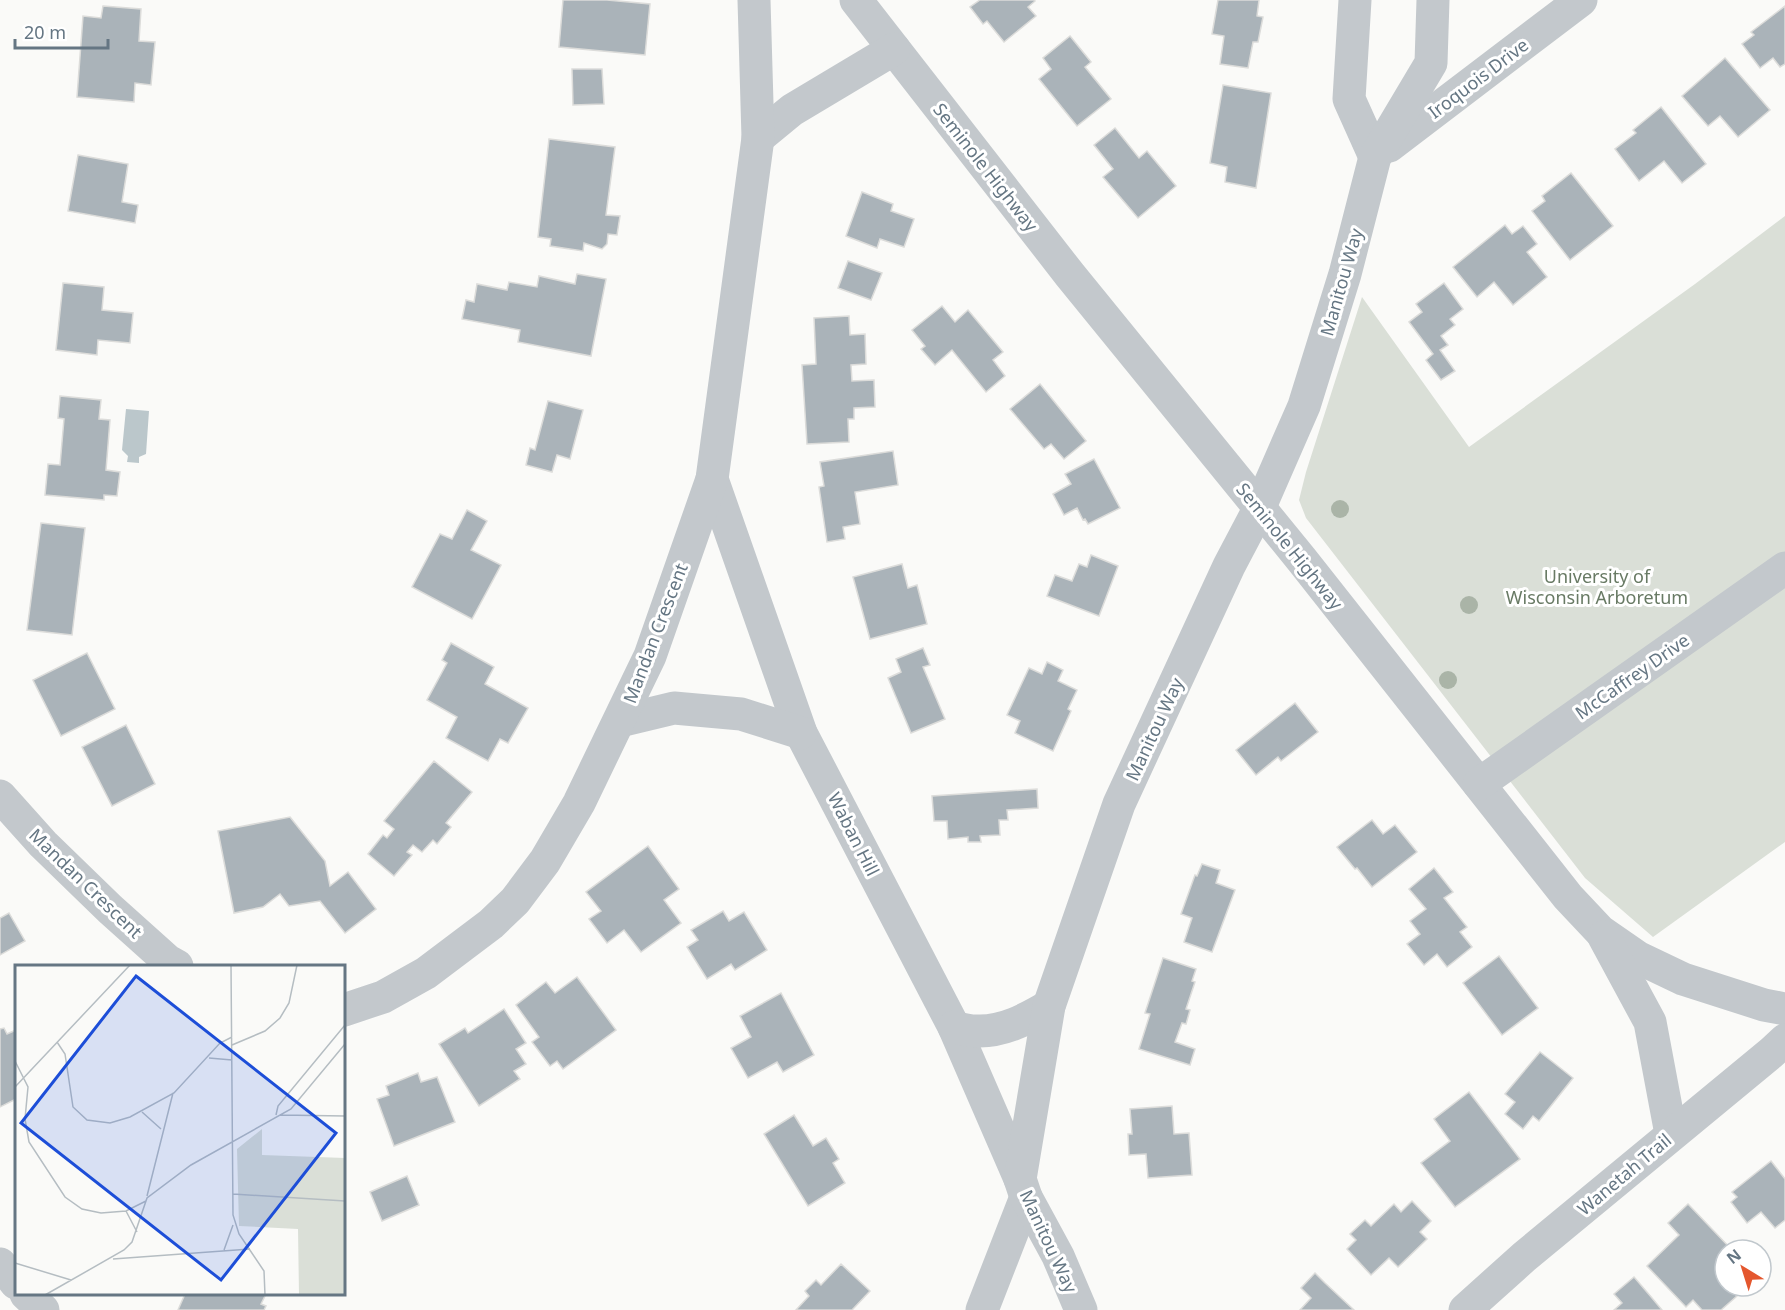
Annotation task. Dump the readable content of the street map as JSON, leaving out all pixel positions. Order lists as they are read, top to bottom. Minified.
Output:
{"streets":{"street":["Iroquois Drive","Seminole Highway","Manitou Way","Mandan Crescent","McCaffrey Drive","Waban Hill","Wanetah Trail"]},"crossings":[["Iroquois Drive","Manitou Way"],["Seminole Highway","Manitou Way"],["Seminole Highway","McCaffrey Drive"],["Manitou Way","Waban Hill"],["Mandan Crescent","Waban Hill"]],"parks":["University of Wisconsin Arboretum"],"scale_bar":"20 m","north":"top left"}
